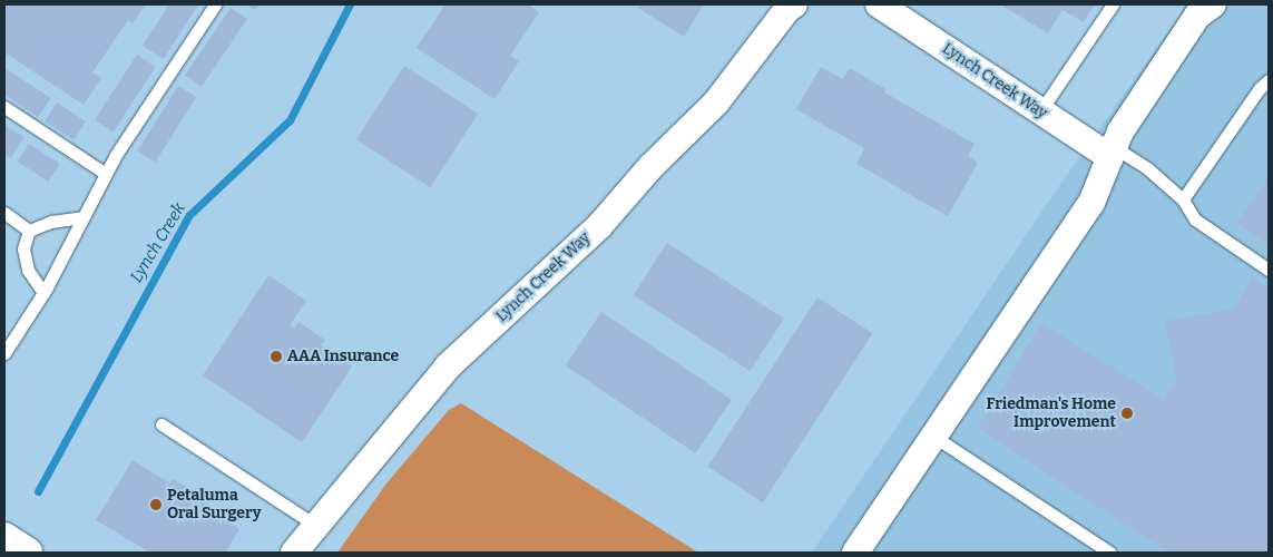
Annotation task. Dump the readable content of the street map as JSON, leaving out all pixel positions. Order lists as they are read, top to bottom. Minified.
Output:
{"streets":{"street":["Lynch Creek Way"]},"water":["Lynch Creek"],"places":["AAA Insurance","Friedman's Home Improvement","Petaluma Oral Surgery"]}
